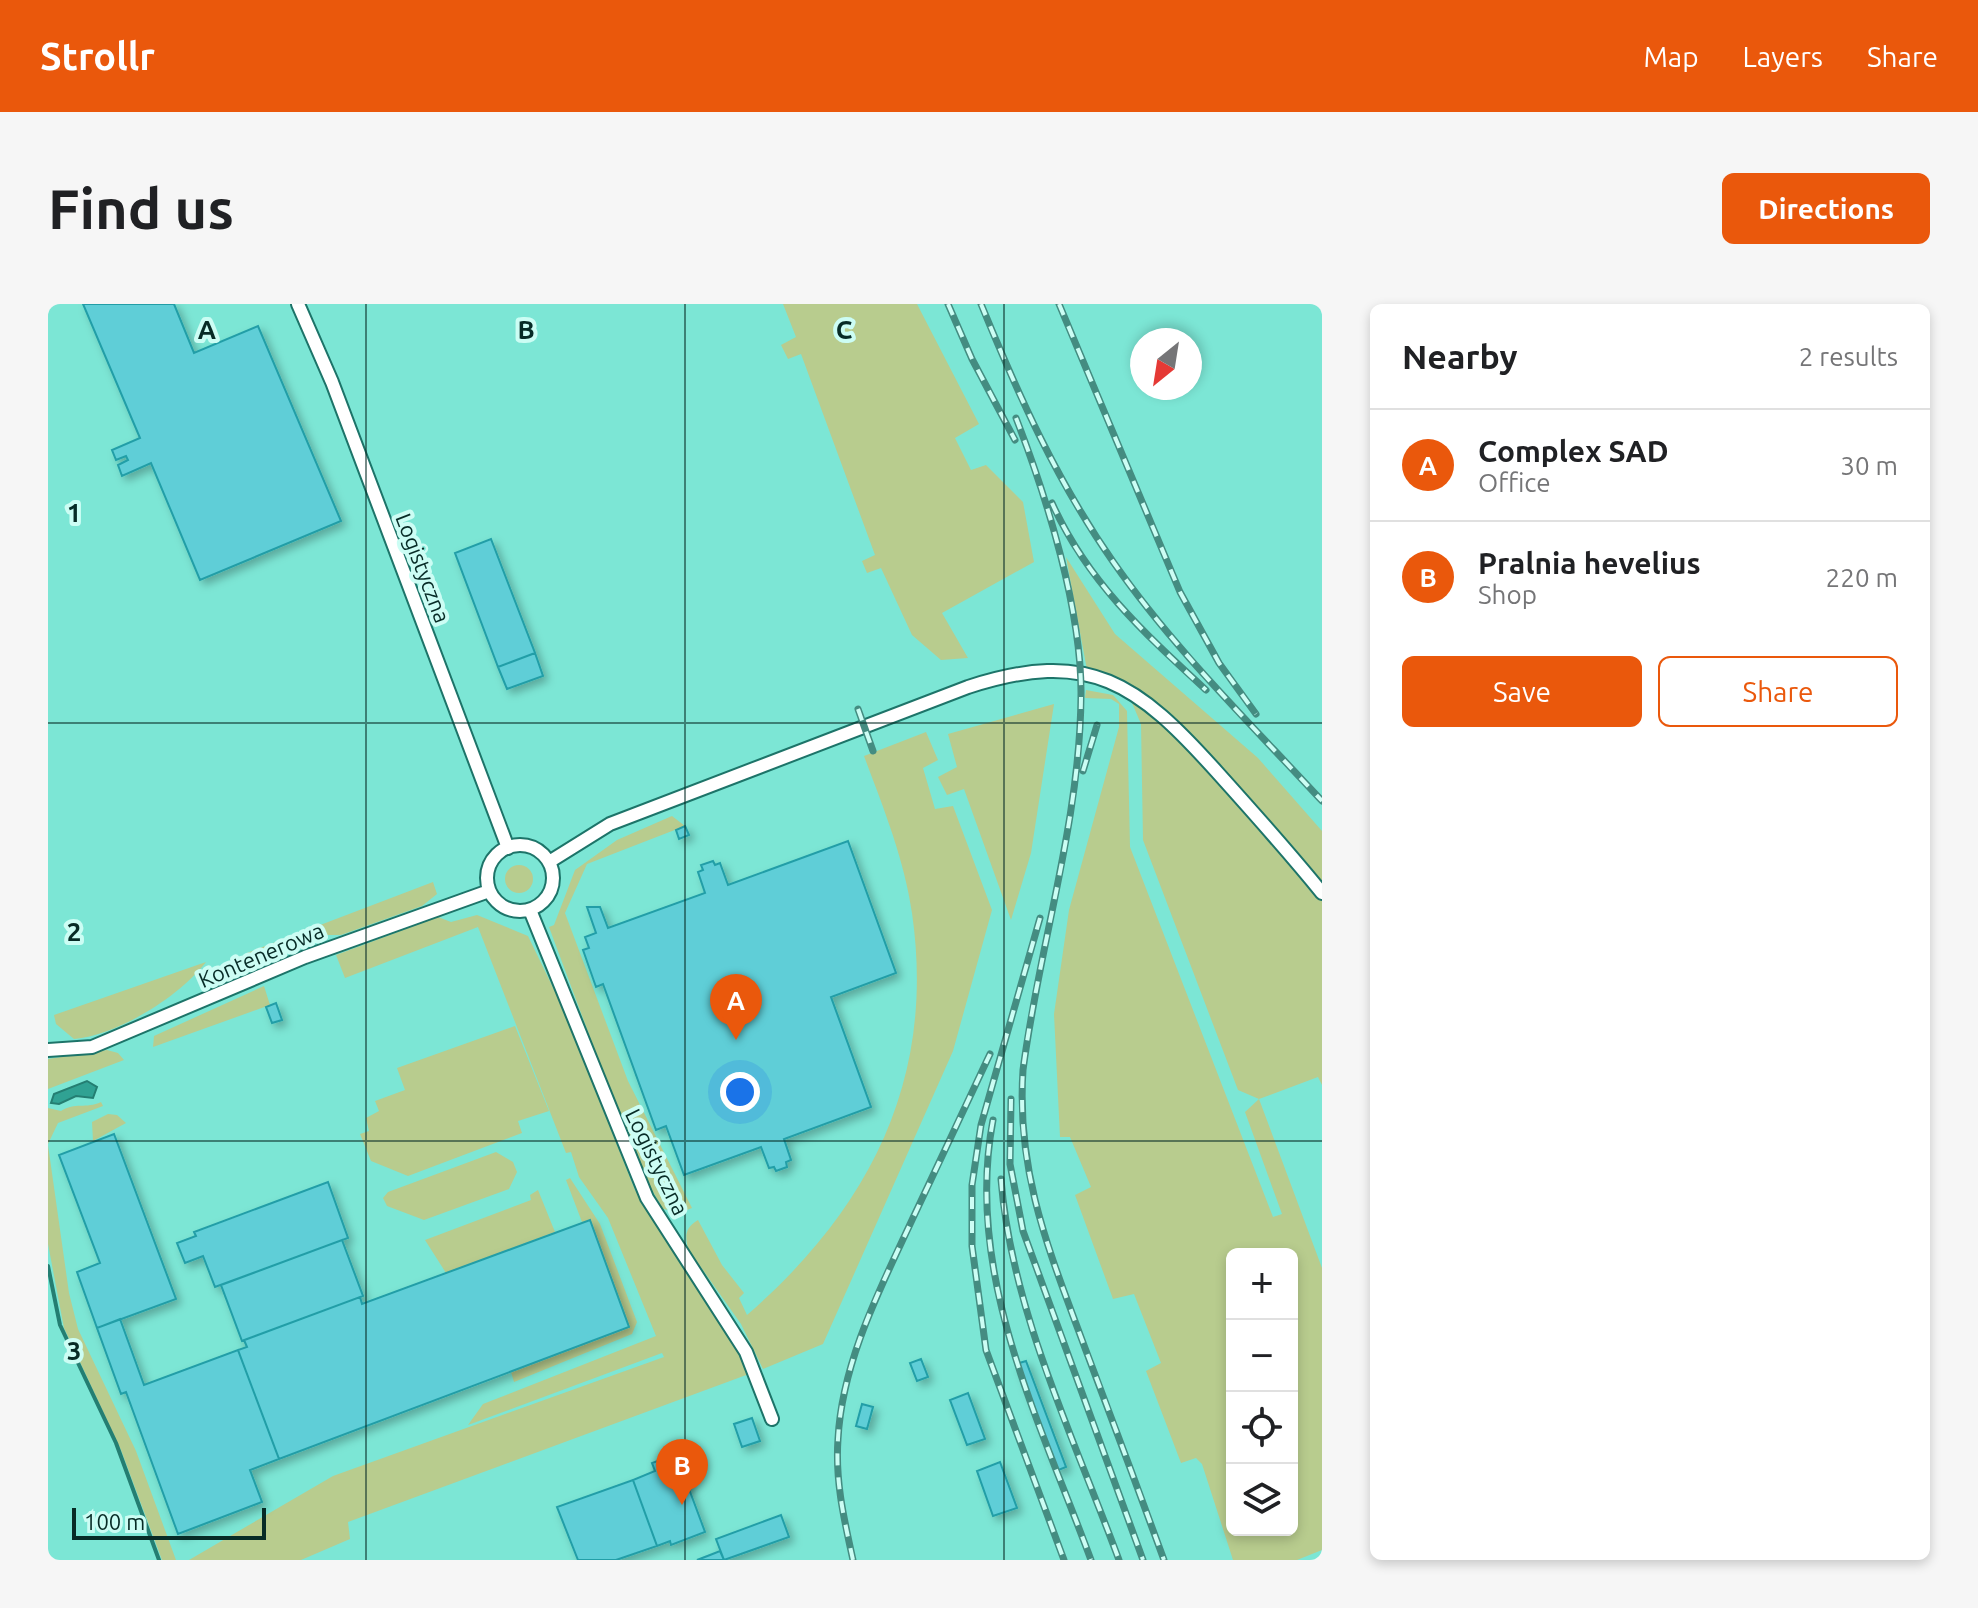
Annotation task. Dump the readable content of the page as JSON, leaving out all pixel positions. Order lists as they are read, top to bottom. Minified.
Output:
{"streets":{"street":["Logistyczna","Kontenerowa"]},"crossings":[["Logistyczna","Kontenerowa"]],"scale_bar":"100 m","north":"bottom left","page":{"header":"Strollr","nav":["Map","Layers","Share"],"buttons":["Directions",["Save","Share"]],"title":"Find us","heading":["Nearby","2 results"],"list":[{"mark":"A","name":"Complex SAD","note":"Office","value":"30 m"},{"mark":"B","name":"Pralnia hevelius","note":"Shop","value":"220 m"}],"pins":["A","B"],"map_buttons":["+","−"],"scale":"100 m"},"grid":{"columns":["A","B","C"],"rows":["1","2","3"]}}
